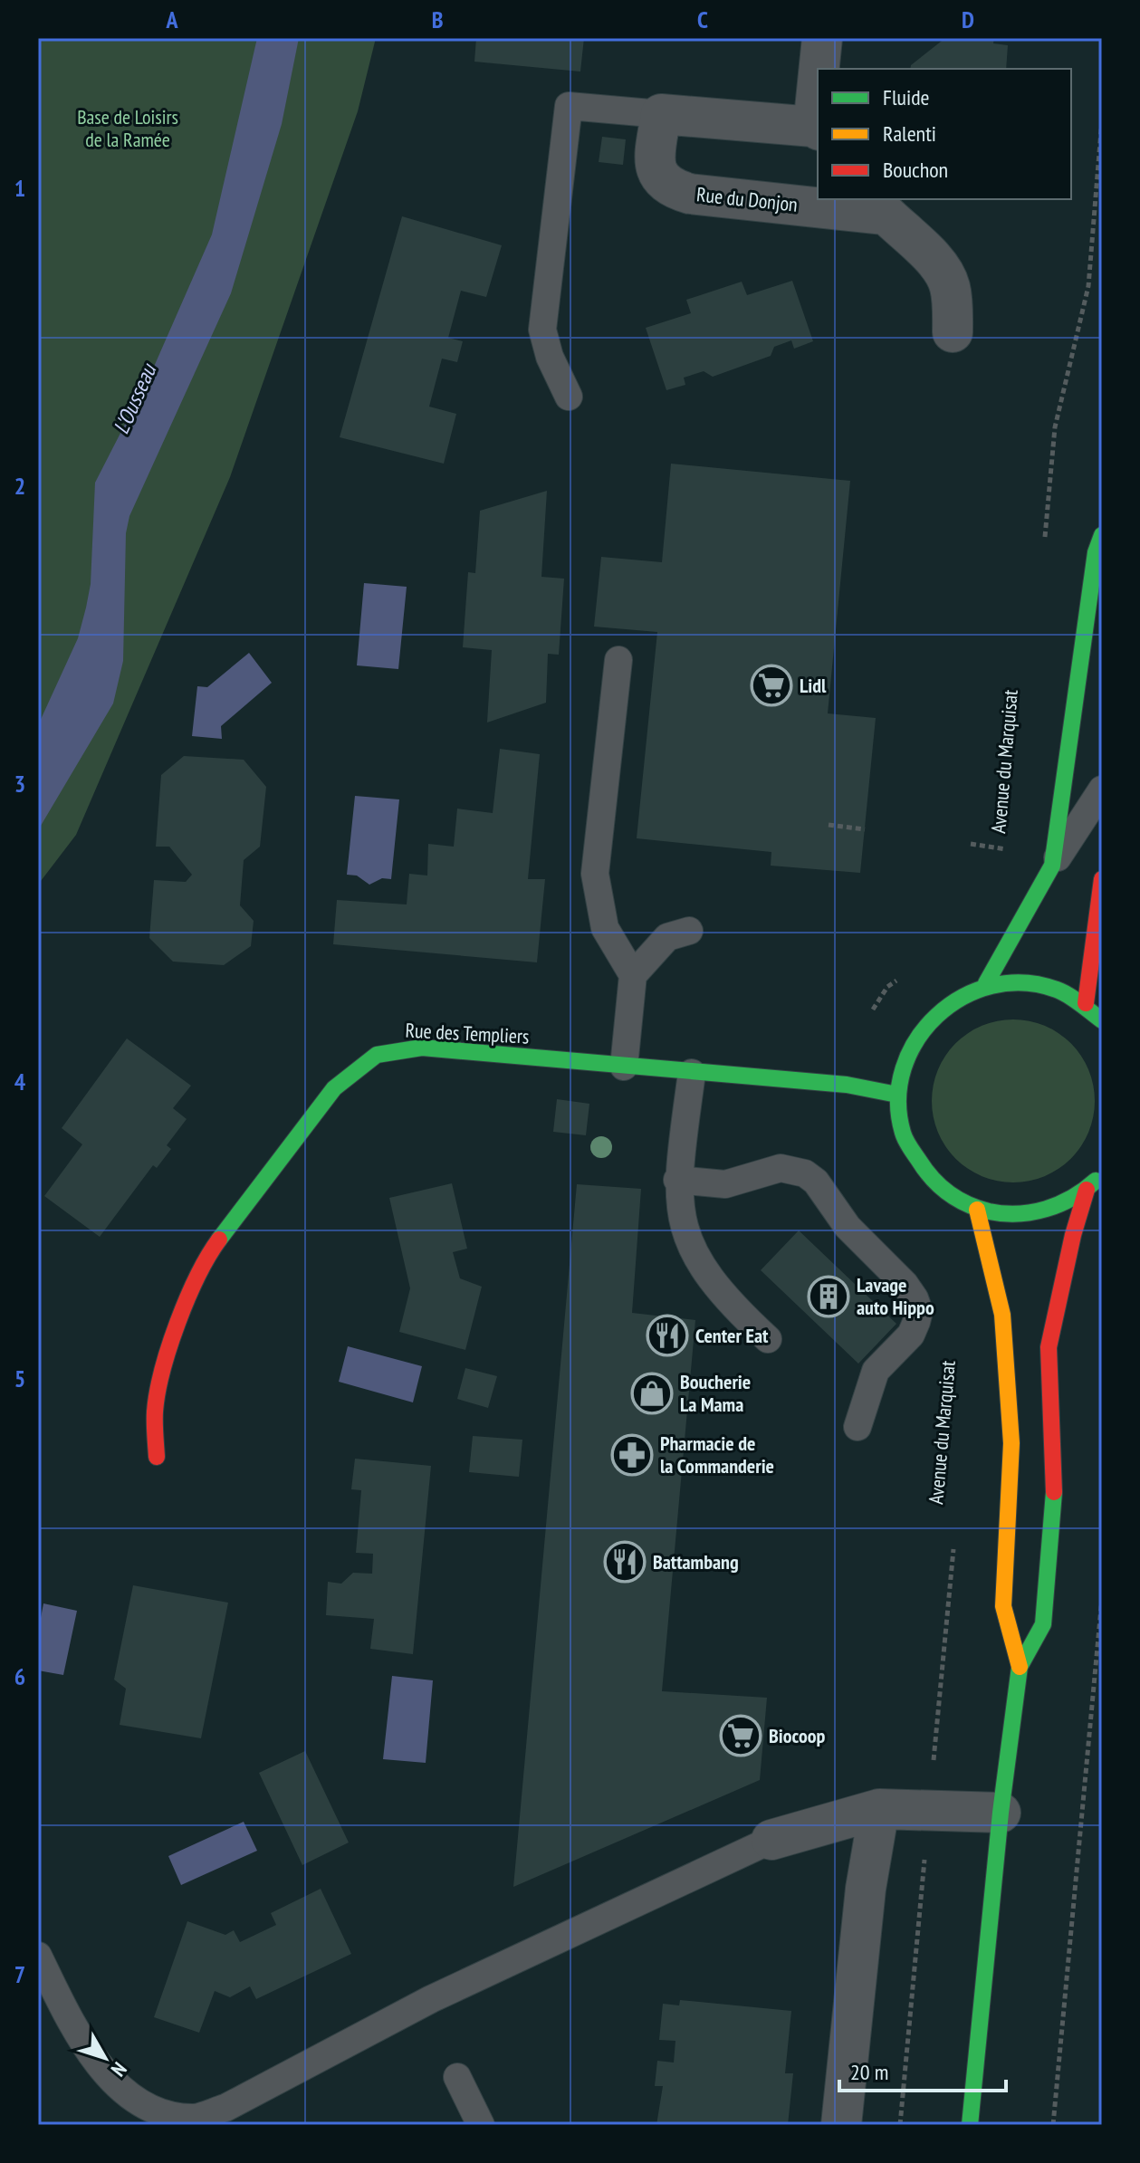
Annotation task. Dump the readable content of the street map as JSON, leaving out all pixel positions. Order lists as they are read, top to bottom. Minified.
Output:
{"streets":{"main road":["Rue des Templiers"],"street":["Rue du Donjon"]},"water":["L'Ousseau"],"parks":["Base de Loisirs de la Ramée"],"places":{"supermarket":["Lidl","Biocoop"],"building":["Lavage auto Hippo"],"restaurant":["Center Eat","Battambang"],"shop":["Boucherie La Mama"],"pharmacy":["Pharmacie de la Commanderie"]},"legend":["Fluide","Ralenti","Bouchon"],"scale_bar":"20 m","north":"bottom right","grid":{"columns":["A","B","C","D"],"rows":["1","2","3","4","5","6","7"]}}
